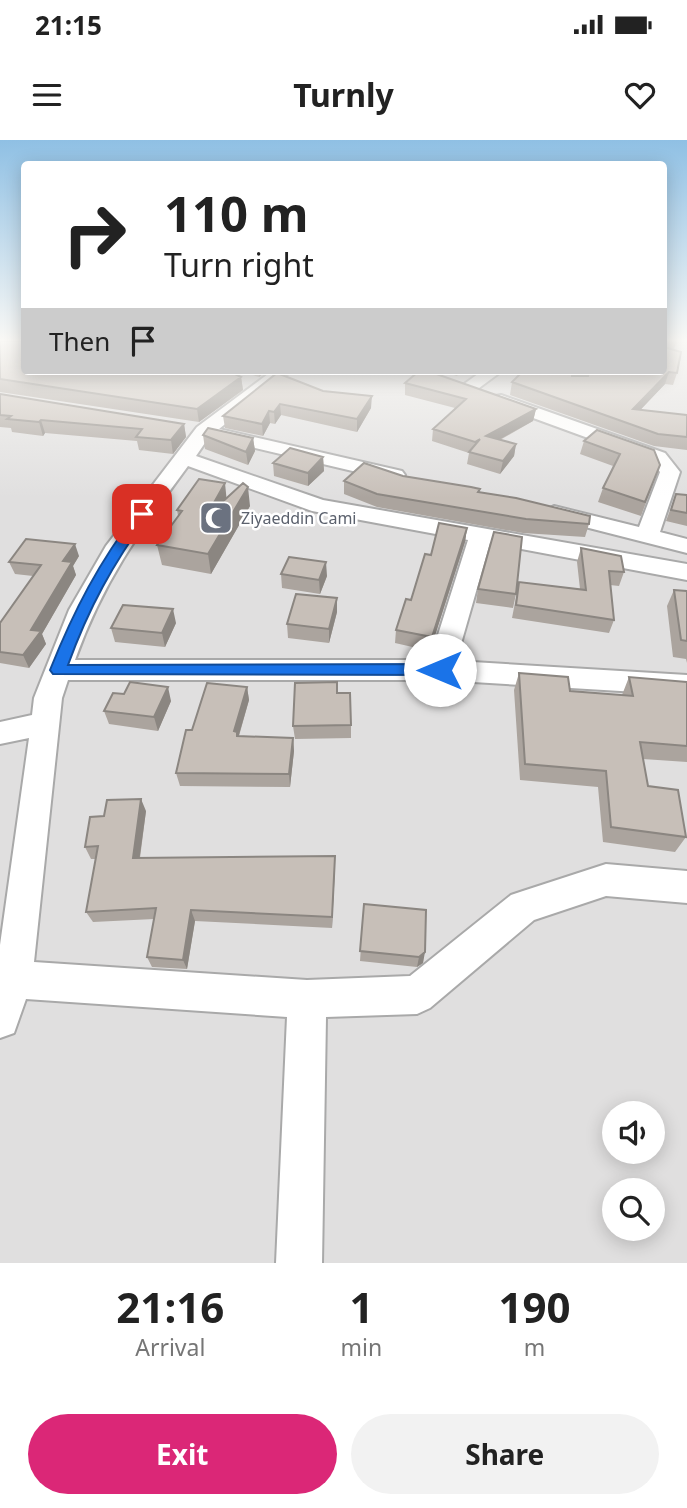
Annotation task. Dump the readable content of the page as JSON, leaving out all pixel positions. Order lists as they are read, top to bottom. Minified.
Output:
{"places":{"mosque":["Ziyaeddin Cami"]},"page":{"status":"21:15","header":"Turnly","turn":["110 m","Turn right"],"then":"Then","eta":["21:16","Arrival","1","min","190","m"],"buttons":["Exit","Share"]}}
